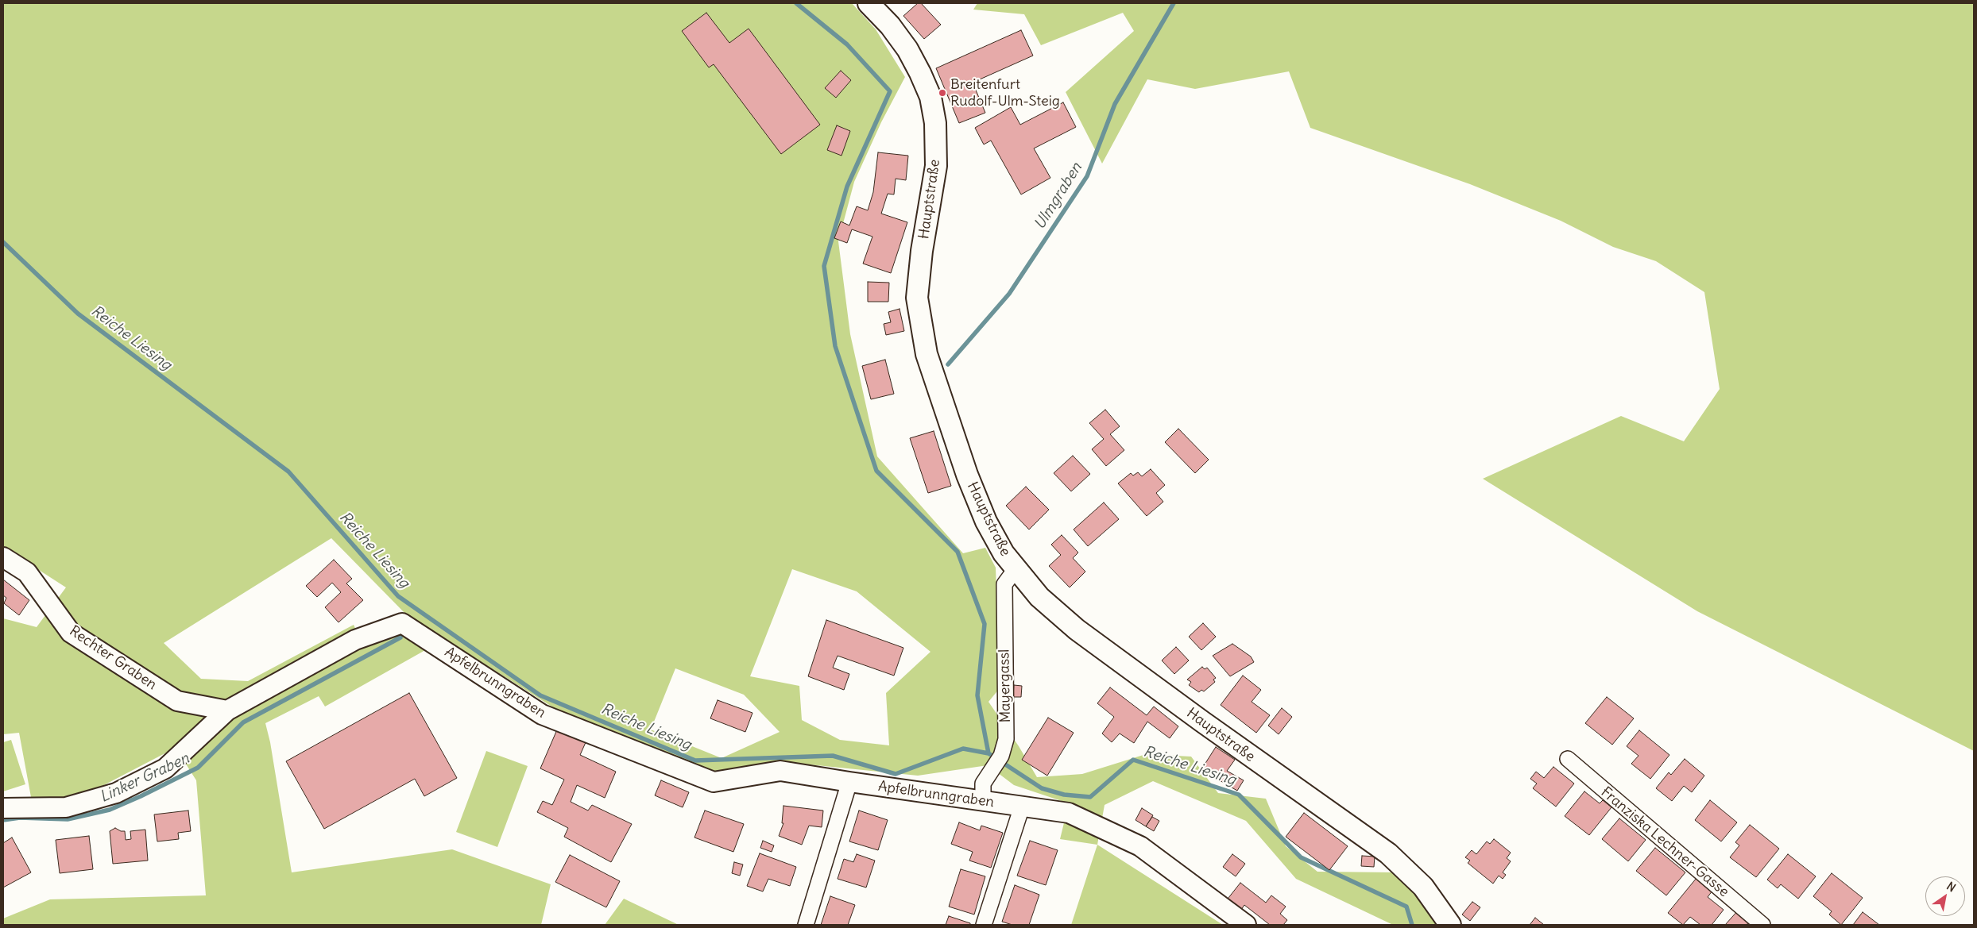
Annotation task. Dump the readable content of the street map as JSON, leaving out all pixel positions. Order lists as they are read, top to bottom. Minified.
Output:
{"streets":{"main road":["Hauptstraße"],"street":["Rechter Graben","Apfelbrunngraben","Mayergassl","Franziska Lechner-Gasse"]},"crossings":[["Hauptstraße","Mayergassl"],["Rechter Graben","Apfelbrunngraben"],["Apfelbrunngraben","Mayergassl"]],"water":["Ulmgraben","Reiche Liesing","Linker Graben"],"places":["Breitenfurt Rudolf-Ulm-Steig"],"north":"top right"}
